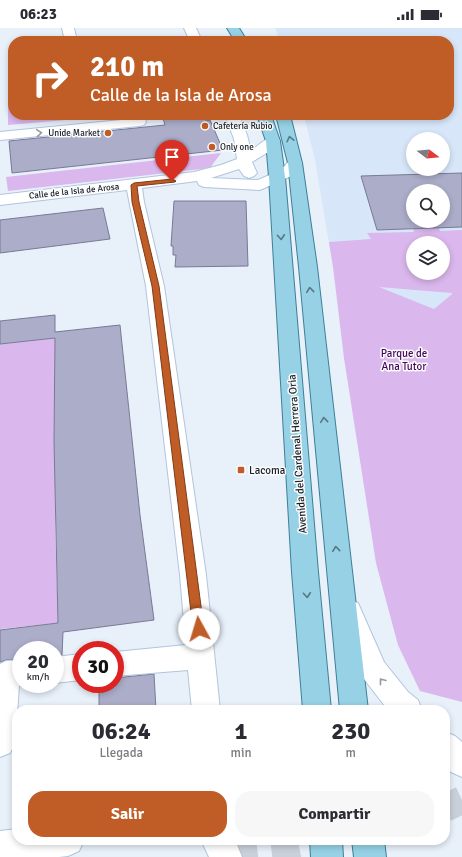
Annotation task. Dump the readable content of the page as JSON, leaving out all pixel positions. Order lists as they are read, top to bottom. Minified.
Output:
{"streets":{"main road":["Avenida del Cardenal Herrera Oria"],"street":["Calle de la Isla de Arosa"]},"parks":["Parque de Ana Tutor"],"places":{"other":["Cafetería Rubio","Unide Market","Only one"],"transit":["Lacoma"]},"north":"right","page":{"status":"06:23","turn":["210 m","Calle de la Isla de Arosa"],"speed":"20 km/h","limit":"30","eta":["06:24","Llegada","1","min","230","m"],"buttons":["Salir","Compartir"]}}
